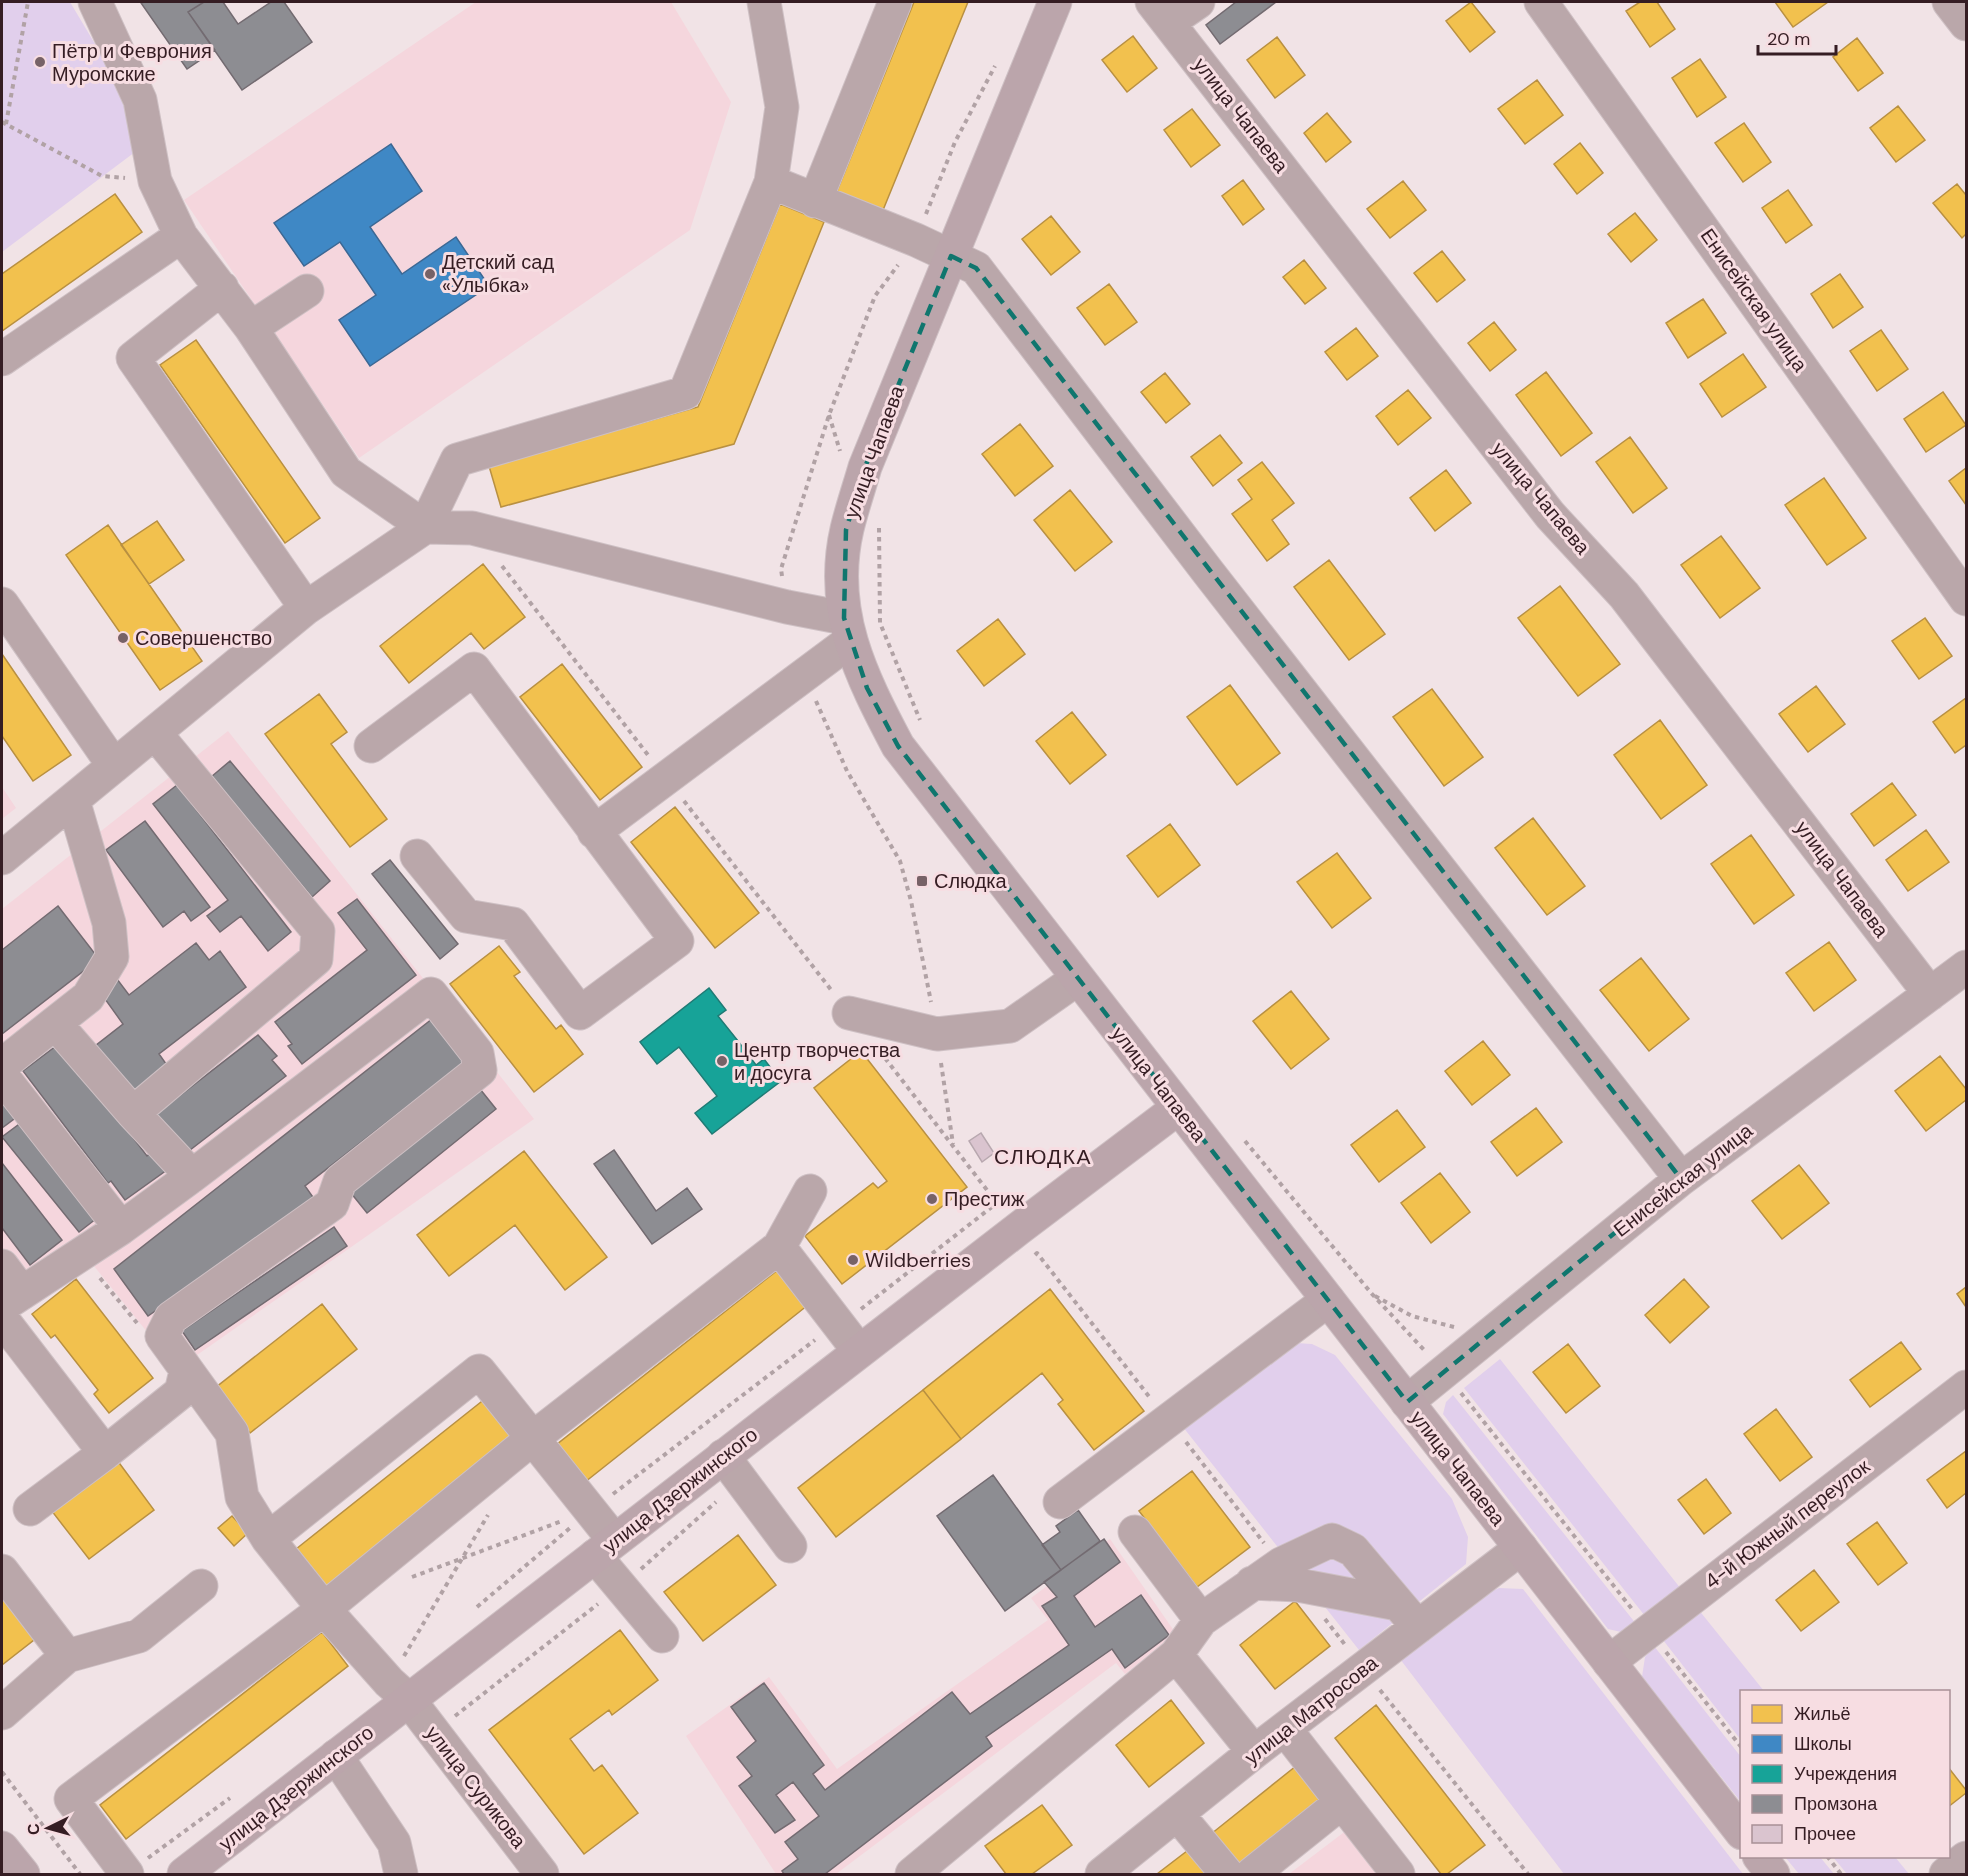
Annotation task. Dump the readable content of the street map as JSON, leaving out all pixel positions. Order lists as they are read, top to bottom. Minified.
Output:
{"streets":{"main road":["улица Чапаева","улица Дзержинского"],"street":["Енисейская улица","4-й Южный переулок","улица Матросова","улица Сурикова"]},"crossings":[["улица Чапаева","Енисейская улица"],["улица Чапаева","улица Дзержинского"],["улица Чапаева","4-й Южный переулок"],["улица Чапаева","улица Матросова"],["улица Дзержинского","улица Сурикова"]],"districts":["СЛЮДКА"],"places":{"other":["Пётр и Феврония Муромские","Детский сад «Улыбка»","Совершенство","Центр творчества и досуга","Престиж","Wildberries"],"transit":["Слюдка"]},"legend":["Жильё","Школы","Учреждения","Промзона","Прочее"],"scale_bar":"20 m","north":"left"}
